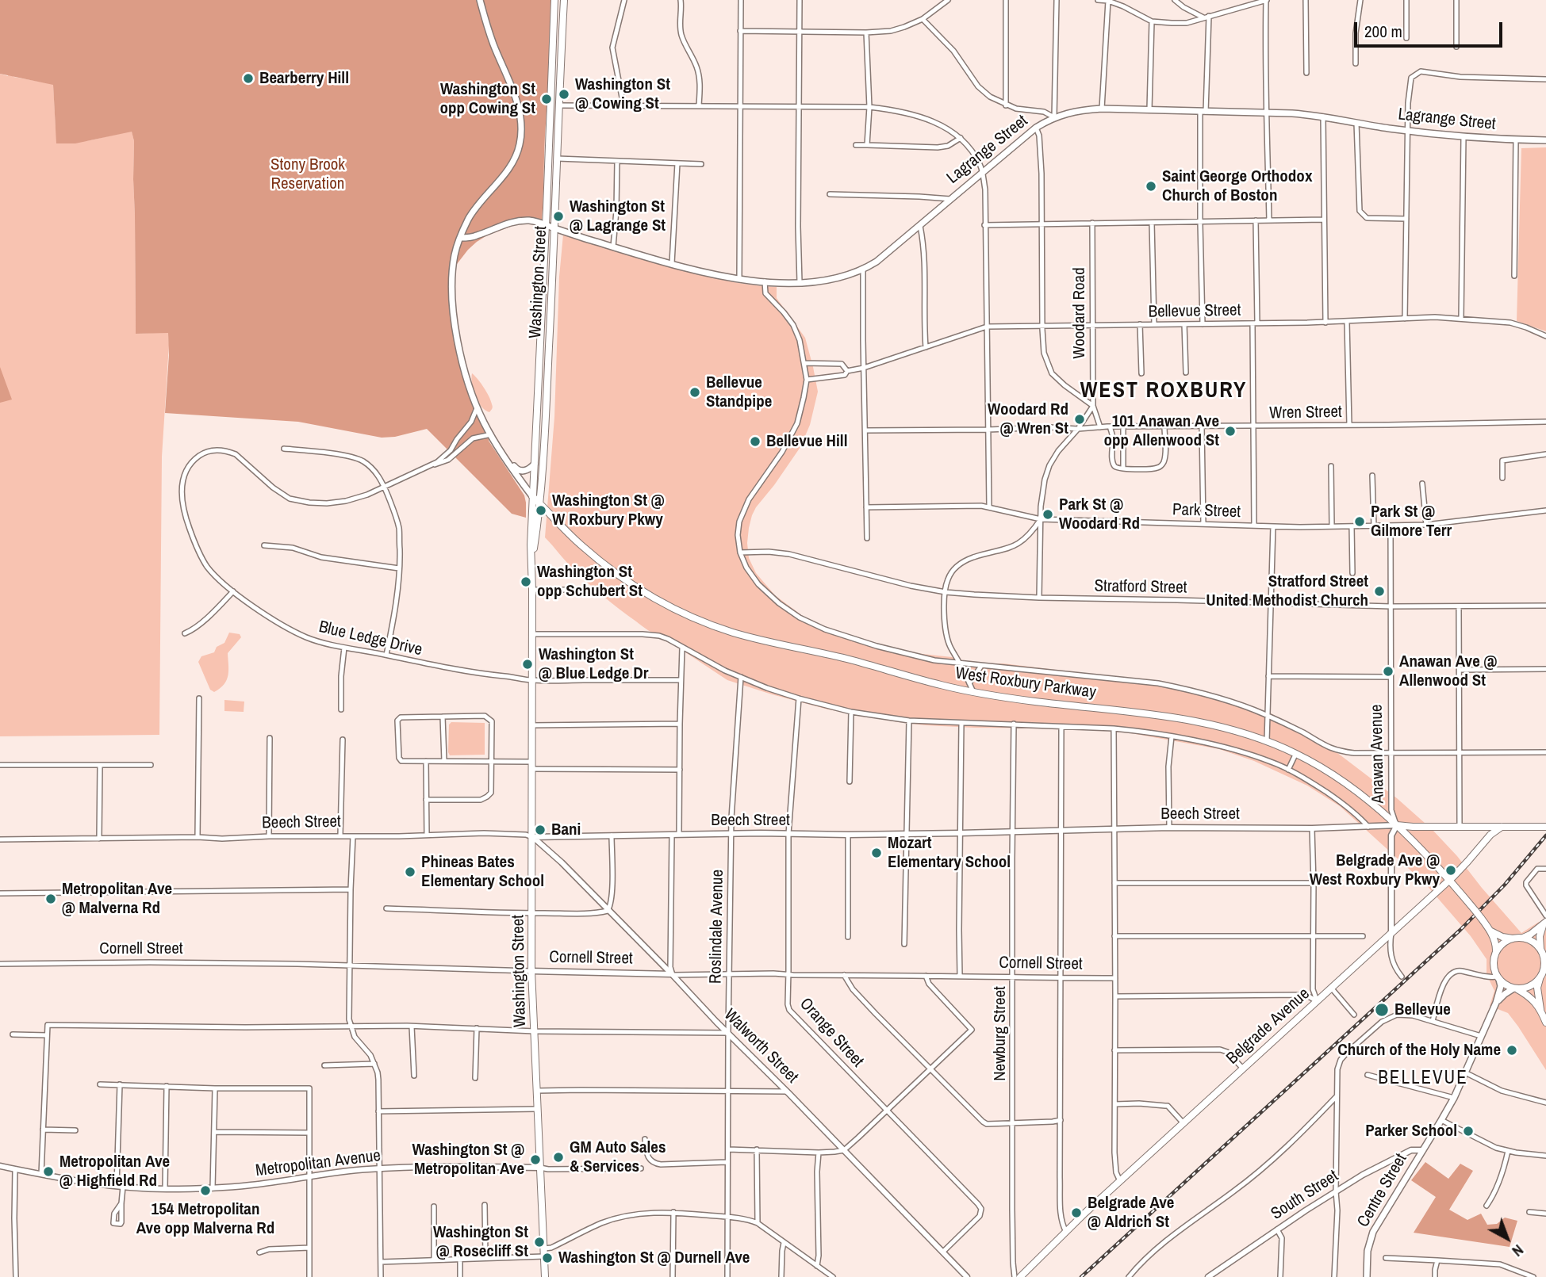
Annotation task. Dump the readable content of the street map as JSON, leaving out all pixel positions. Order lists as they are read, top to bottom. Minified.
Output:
{"streets":{"main road":["Lagrange Street","Washington Street","West Roxbury Parkway","Beech Street","Belgrade Avenue","Centre Street"],"street":["Bellevue Street","Woodard Road","Wren Street","Park Street","Stratford Street","Blue Ledge Drive","Anawan Avenue","Roslindale Avenue","Cornell Street","Orange Street","Newburg Street","Walworth Street","Metropolitan Avenue","South Street"]},"crossings":[["Lagrange Street","Washington Street"],["Washington Street","Blue Ledge Drive"],["Washington Street","West Roxbury Parkway"],["Washington Street","Beech Street"],["Washington Street","Cornell Street"],["Washington Street","Walworth Street"],["Washington Street","Metropolitan Avenue"],["Bellevue Street","Woodard Road"],["Woodard Road","Wren Street"],["Park Street","Anawan Avenue"],["Stratford Street","West Roxbury Parkway"],["Stratford Street","Anawan Avenue"],["West Roxbury Parkway","Anawan Avenue"],["West Roxbury Parkway","Beech Street"],["West Roxbury Parkway","Belgrade Avenue"],["West Roxbury Parkway","Centre Street"],["Anawan Avenue","Beech Street"],["Anawan Avenue","Belgrade Avenue"],["Beech Street","Roslindale Avenue"],["Beech Street","Belgrade Avenue"],["Beech Street","Orange Street"],["Beech Street","Newburg Street"],["Beech Street","Walworth Street"],["Roslindale Avenue","Cornell Street"],["Roslindale Avenue","Walworth Street"],["Cornell Street","Orange Street"],["Cornell Street","Newburg Street"],["Cornell Street","Walworth Street"],["Orange Street","Walworth Street"],["Centre Street","South Street"]],"districts":["WEST ROXBURY","BELLEVUE"],"parks":["Stony Brook Reservation"],"places":["Bearberry Hill","Washington St @ Cowing St","Washington St opp Cowing St","Saint George Orthodox Church of Boston","Washington St @ Lagrange St","Bellevue Standpipe","Woodard Rd @ Wren St","101 Anawan Ave opp Allenwood St","Bellevue Hill","Washington St @ W Roxbury Pkwy","Park St @ Woodard Rd","Park St @ Gilmore Terr","Washington St opp Schubert St","Stratford Street United Methodist Church","Washington St @ Blue Ledge Dr","Anawan Ave @ Allenwood St","Bani","Mozart Elementary School","Belgrade Ave @ West Roxbury Pkwy","Phineas Bates Elementary School","Metropolitan Ave @ Malverna Rd","Bellevue","Church of the Holy Name","Parker School","GM Auto Sales & Services","Washington St @ Metropolitan Ave","Metropolitan Ave @ Highfield Rd","154 Metropolitan Ave opp Malverna Rd","Belgrade Ave @ Aldrich St","Washington St @ Rosecliff St","Washington St @ Durnell Ave"],"scale_bar":"200 m","north":"bottom right"}
